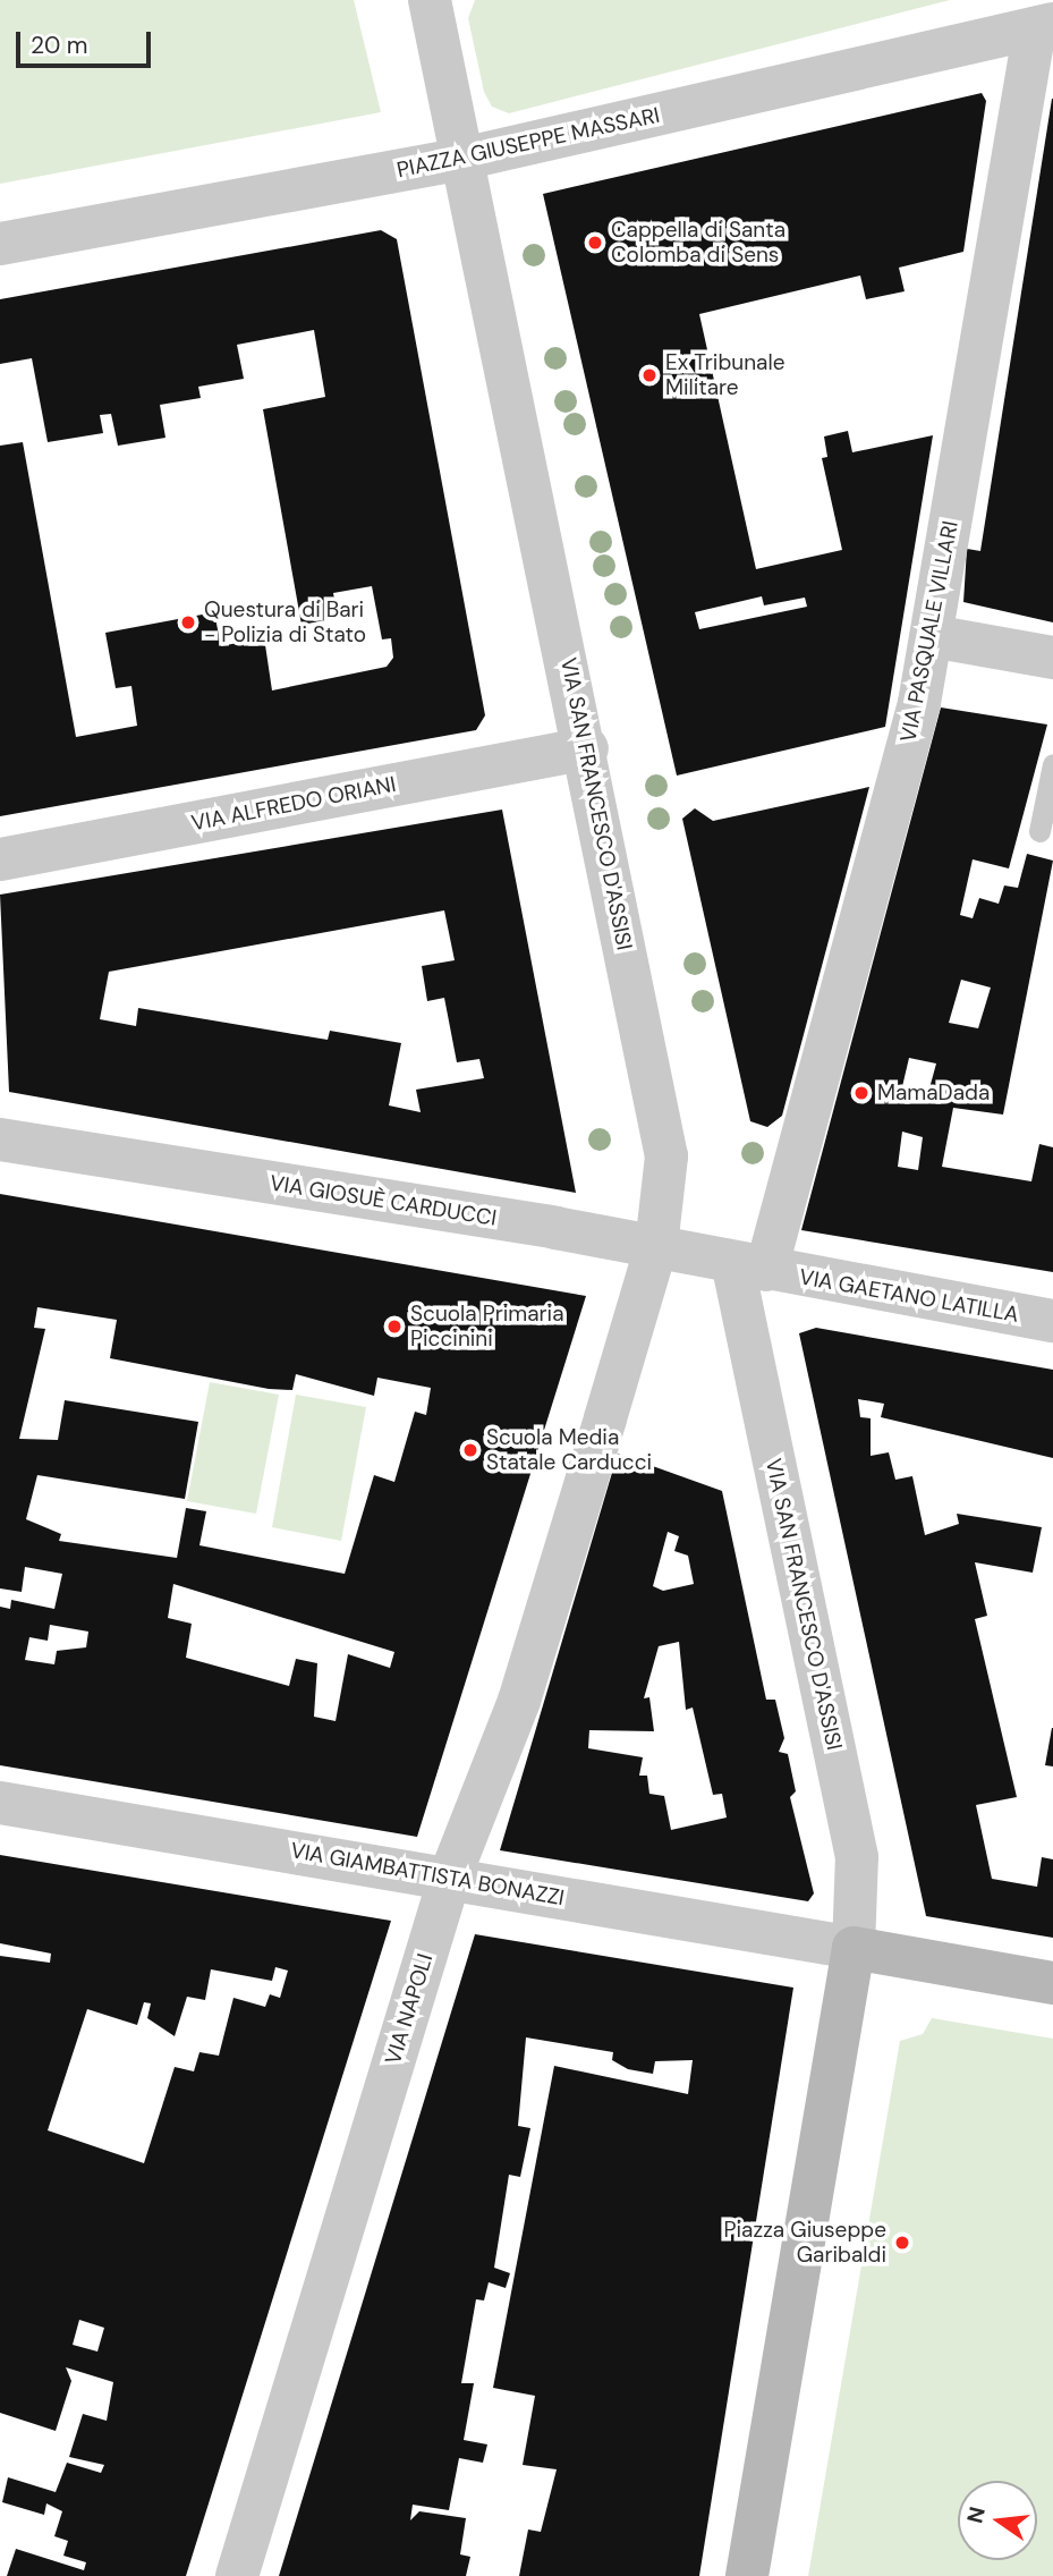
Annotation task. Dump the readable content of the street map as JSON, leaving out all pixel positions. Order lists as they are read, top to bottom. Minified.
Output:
{"streets":{"street":["PIAZZA GIUSEPPE MASSARI","VIA PASQUALE VILLARI","VIA ALFREDO ORIANI","VIA SAN FRANCESCO D'ASSISI","VIA GIOSUÈ CARDUCCI","VIA GAETANO LATILLA","VIA GIAMBATTISTA BONAZZI","VIA NAPOLI"]},"crossings":[["PIAZZA GIUSEPPE MASSARI","VIA PASQUALE VILLARI"],["PIAZZA GIUSEPPE MASSARI","VIA SAN FRANCESCO D'ASSISI"],["VIA PASQUALE VILLARI","VIA SAN FRANCESCO D'ASSISI"],["VIA PASQUALE VILLARI","VIA GIOSUÈ CARDUCCI"],["VIA PASQUALE VILLARI","VIA GAETANO LATILLA"],["VIA ALFREDO ORIANI","VIA SAN FRANCESCO D'ASSISI"],["VIA SAN FRANCESCO D'ASSISI","VIA GIOSUÈ CARDUCCI"],["VIA SAN FRANCESCO D'ASSISI","VIA GAETANO LATILLA"],["VIA SAN FRANCESCO D'ASSISI","VIA GIAMBATTISTA BONAZZI"],["VIA SAN FRANCESCO D'ASSISI","VIA NAPOLI"],["VIA GIOSUÈ CARDUCCI","VIA GAETANO LATILLA"],["VIA GIAMBATTISTA BONAZZI","VIA NAPOLI"]],"places":["Cappella di Santa Colomba di Sens","Ex Tribunale Militare","Questura di Bari - Polizia di Stato","MamaDada","Scuola Primaria Piccinini","Scuola Media Statale Carducci","Piazza Giuseppe Garibaldi"],"scale_bar":"20 m","north":"left"}
